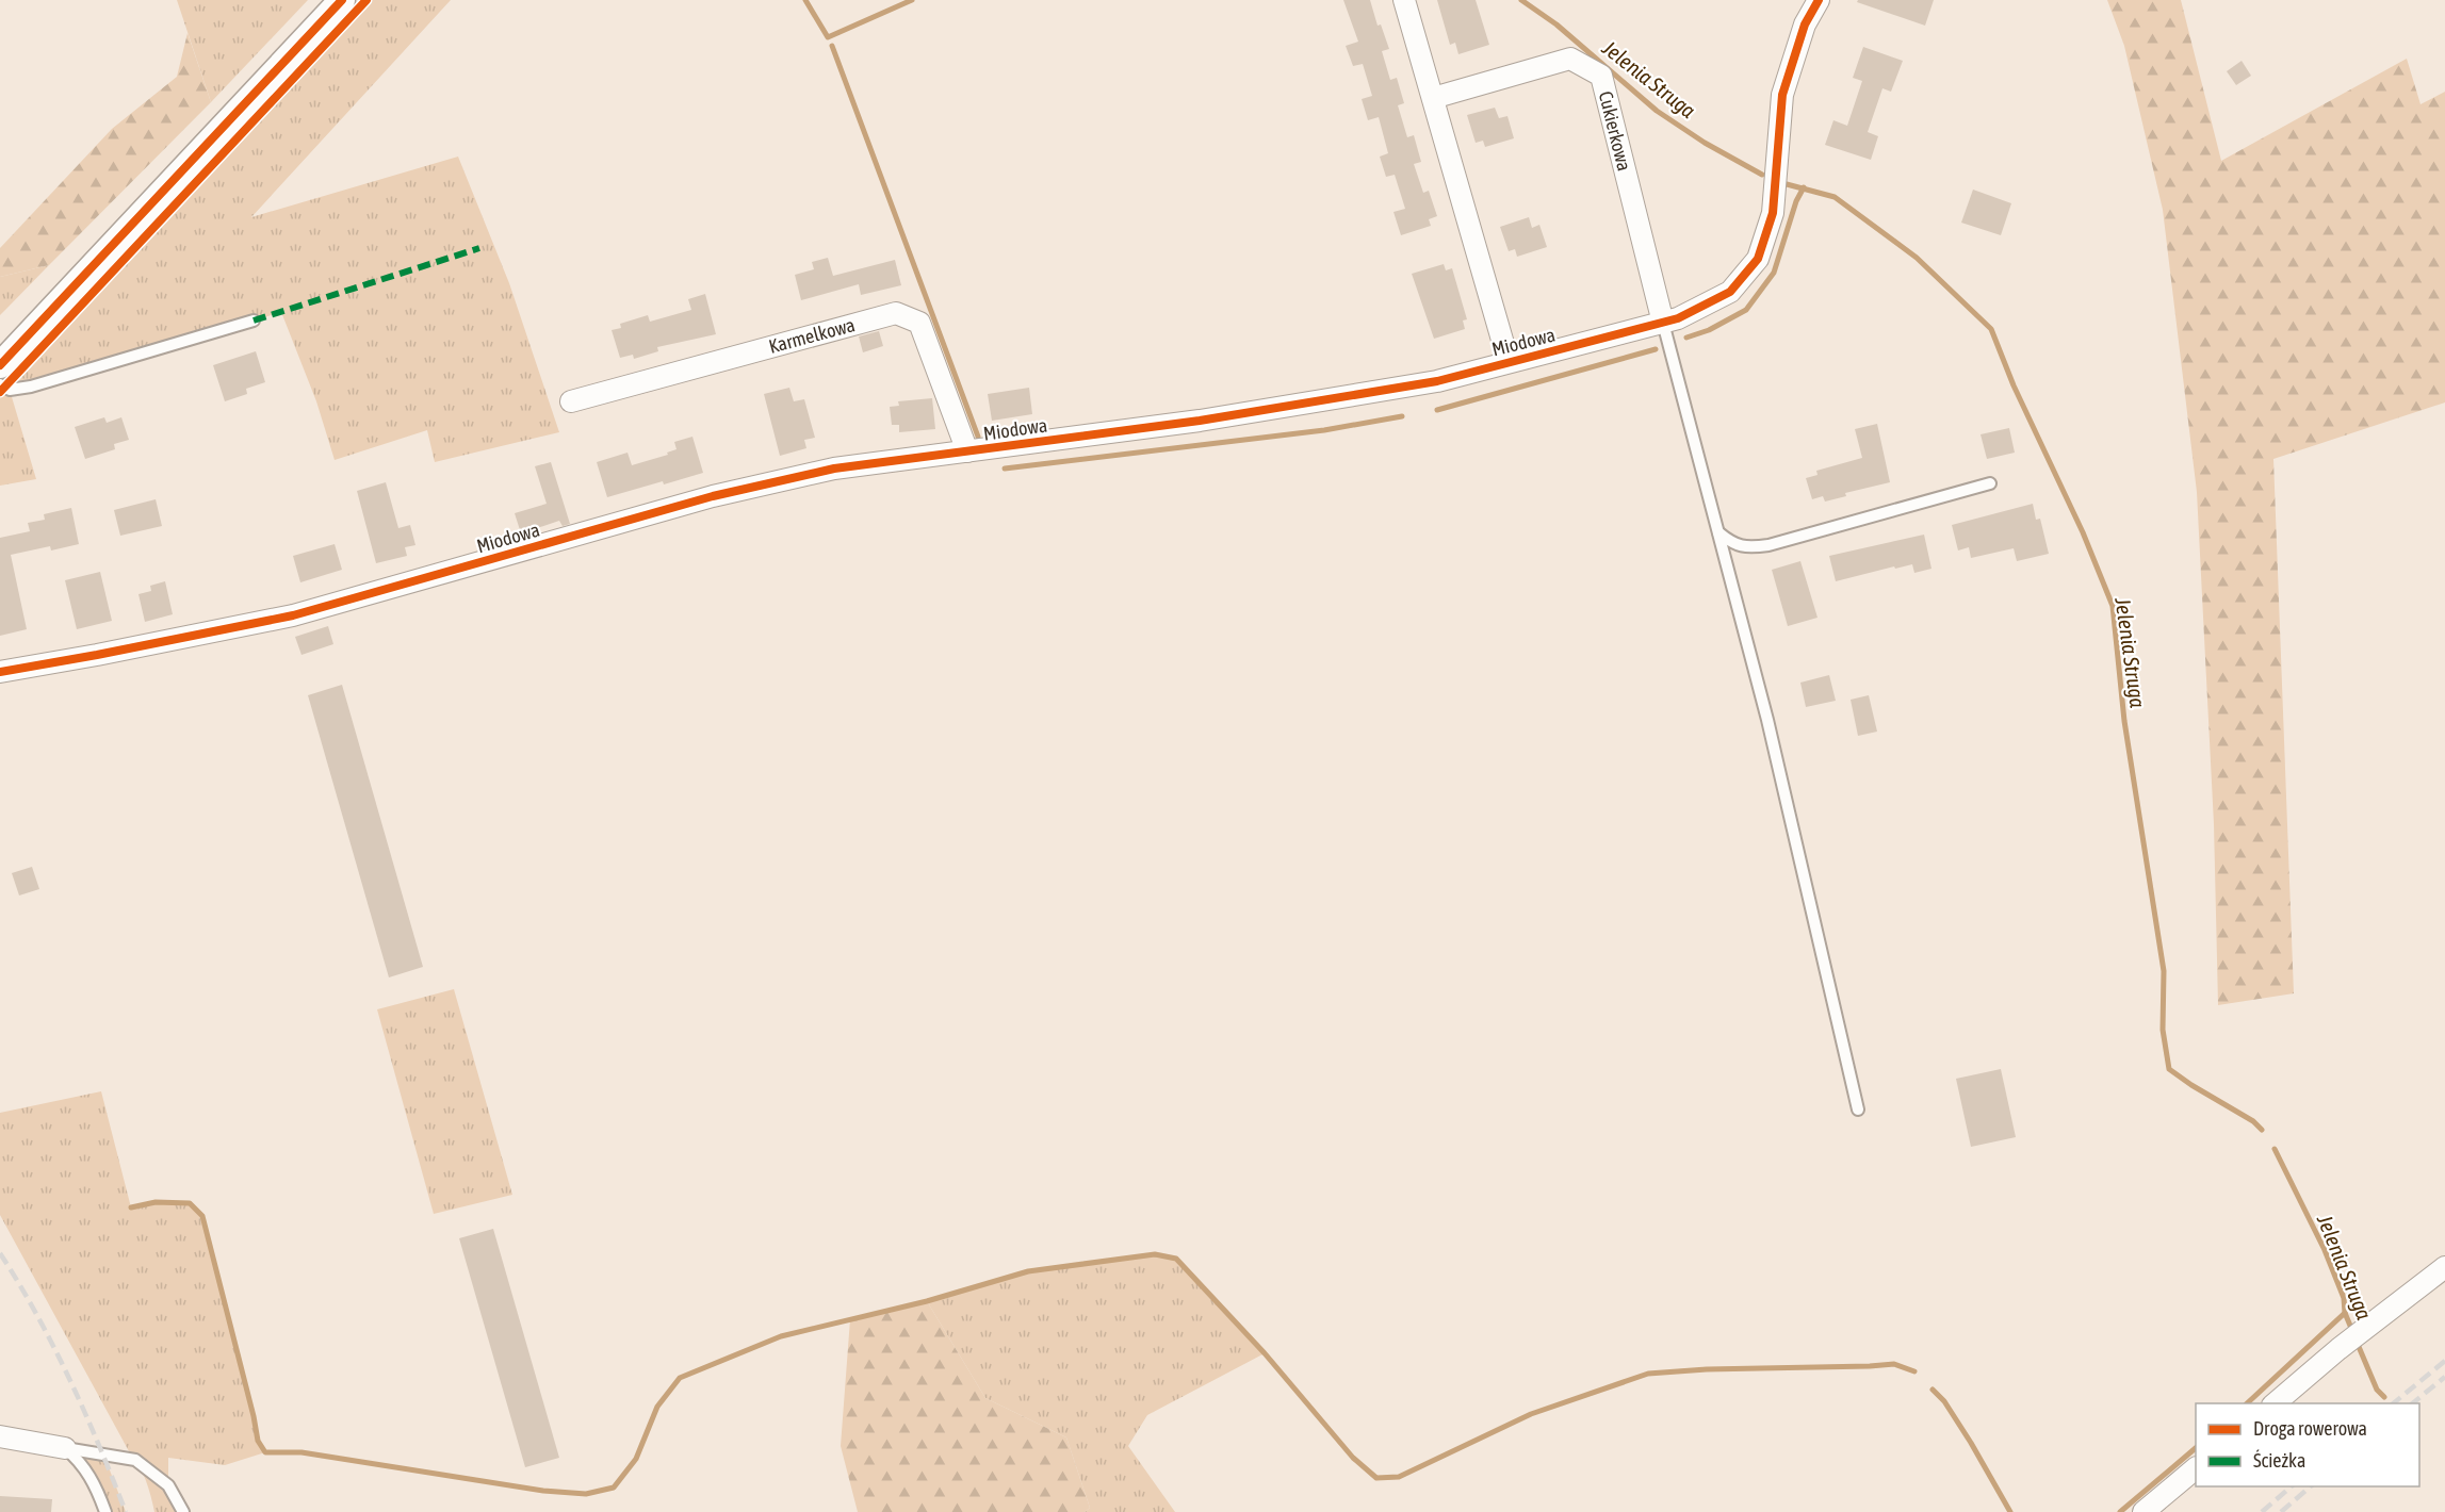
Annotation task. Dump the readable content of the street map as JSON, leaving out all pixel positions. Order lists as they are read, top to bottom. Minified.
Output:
{"streets":{"street":["Cukierkowa","Karmelkowa","Miodowa"]},"crossings":[["Cukierkowa","Miodowa"],["Karmelkowa","Miodowa"]],"water":["Jelenia Struga"],"legend":["Droga rowerowa","Ścieżka"]}
